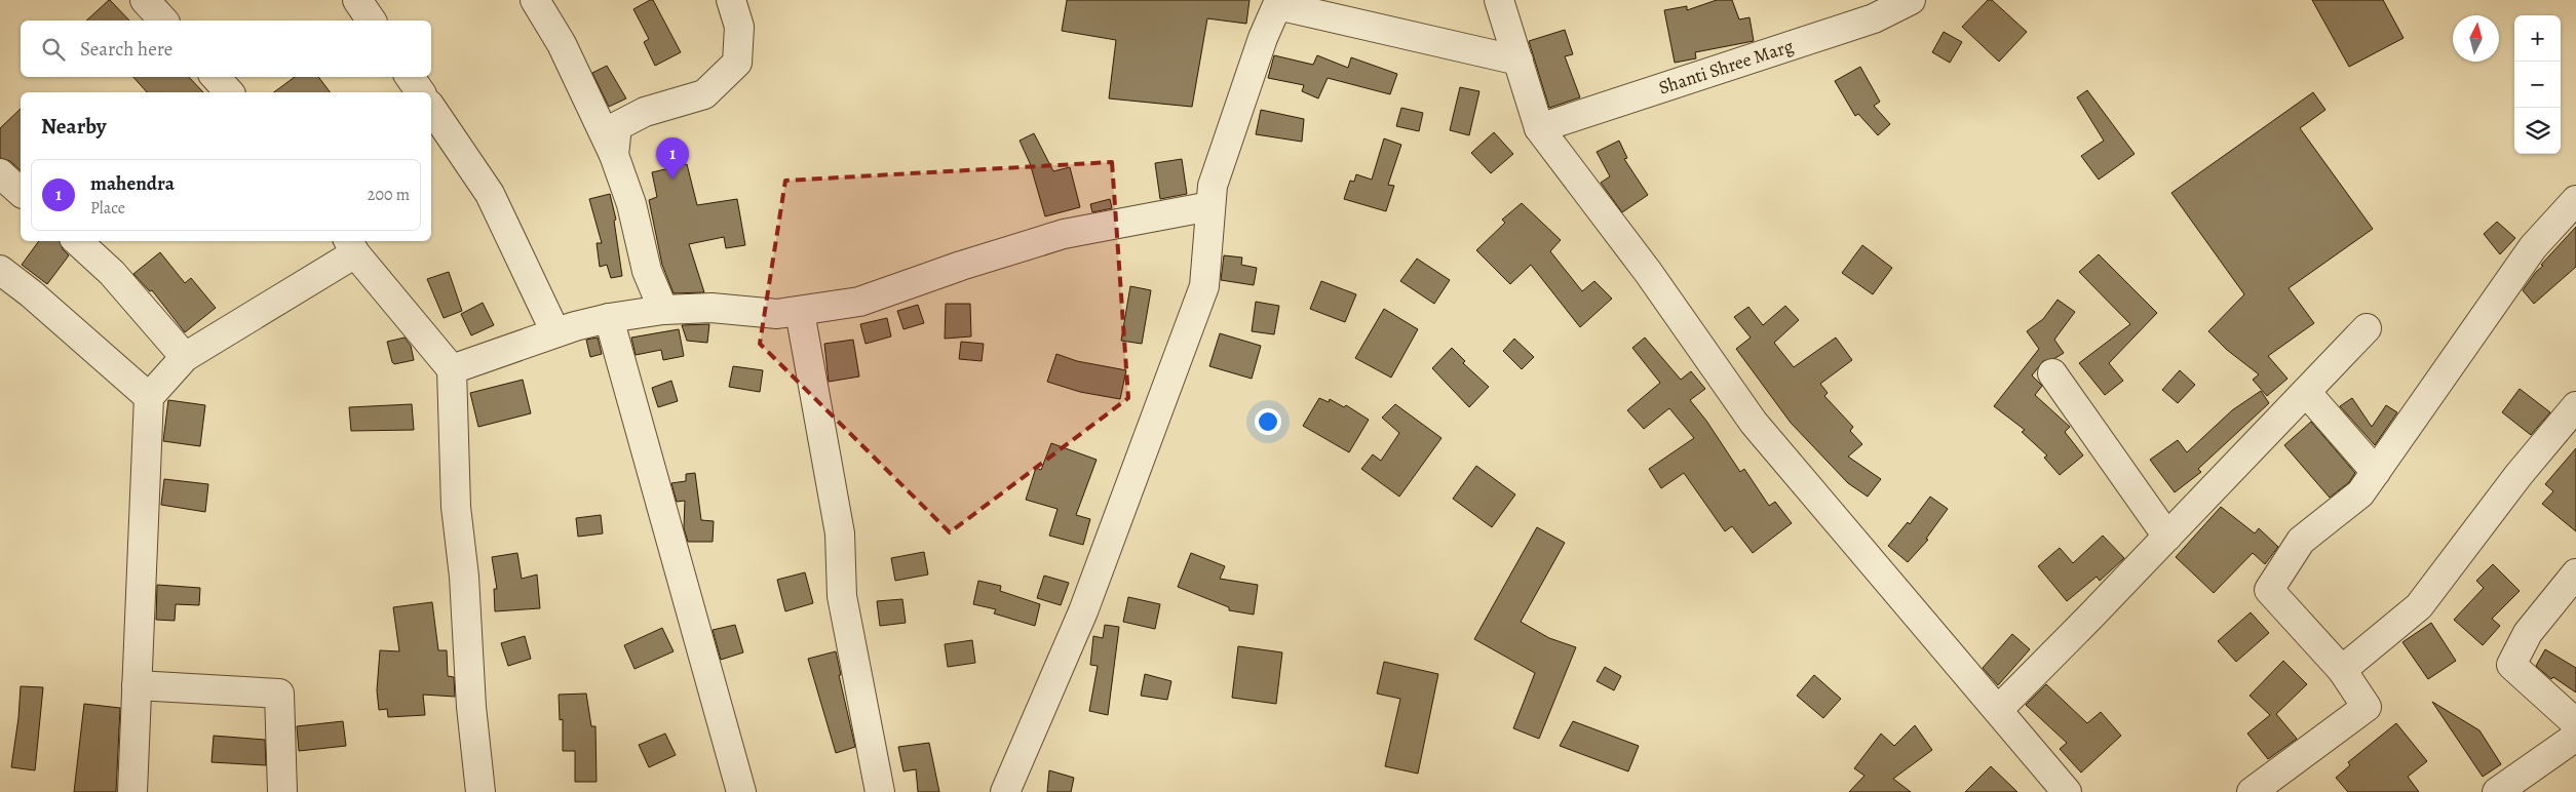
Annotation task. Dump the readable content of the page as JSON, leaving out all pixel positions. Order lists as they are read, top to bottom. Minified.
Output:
{"streets":{"street":["Shanti Shree Marg"]},"north":"top","page":{"map_buttons":["+","−"],"search":"Search here","heading":"Nearby","pins":"1","list":[{"mark":"1","name":"mahendra","note":"Place","value":"200 m"}]}}
